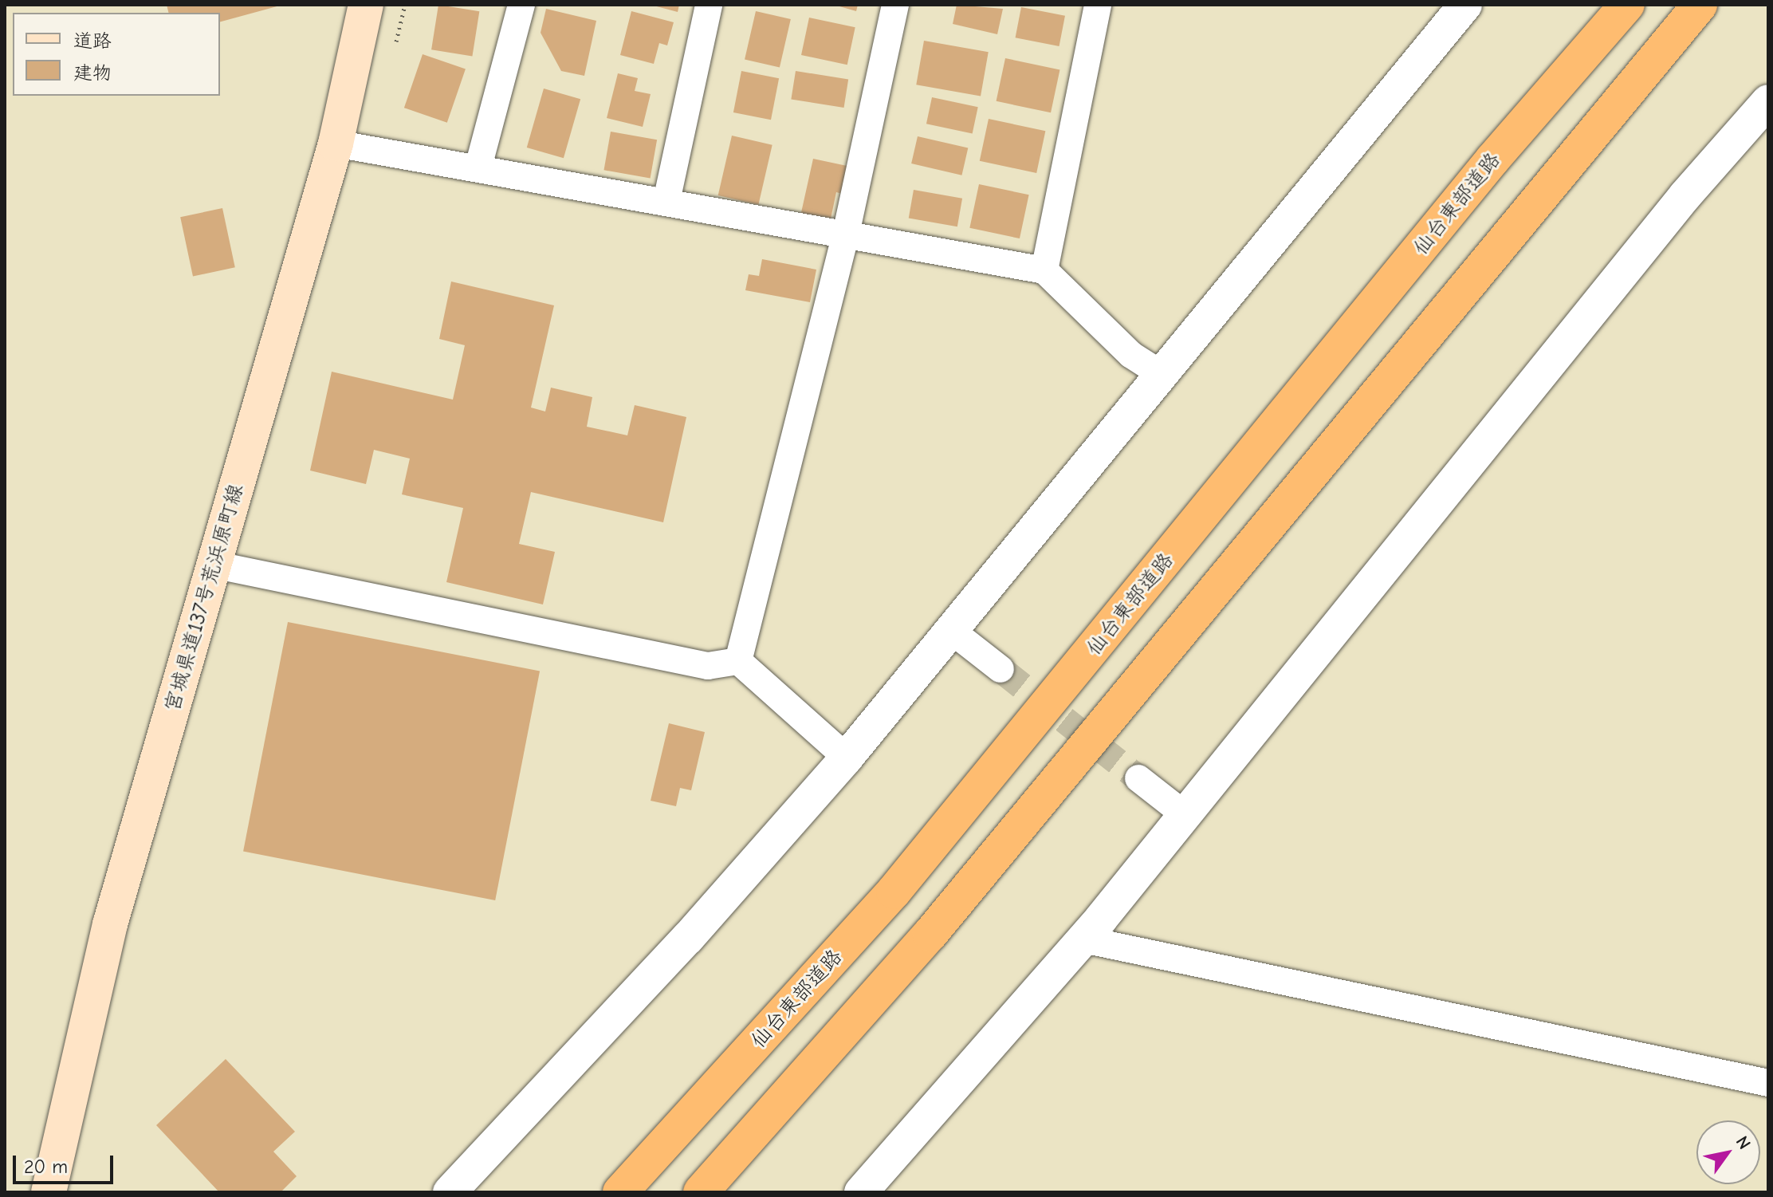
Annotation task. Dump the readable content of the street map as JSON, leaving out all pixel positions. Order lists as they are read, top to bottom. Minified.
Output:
{"streets":{"highway":["仙台東部道路"],"main road":["宮城県道137号荒浜原町線"]},"legend":["道路","建物"],"scale_bar":"20 m","north":"top right"}
